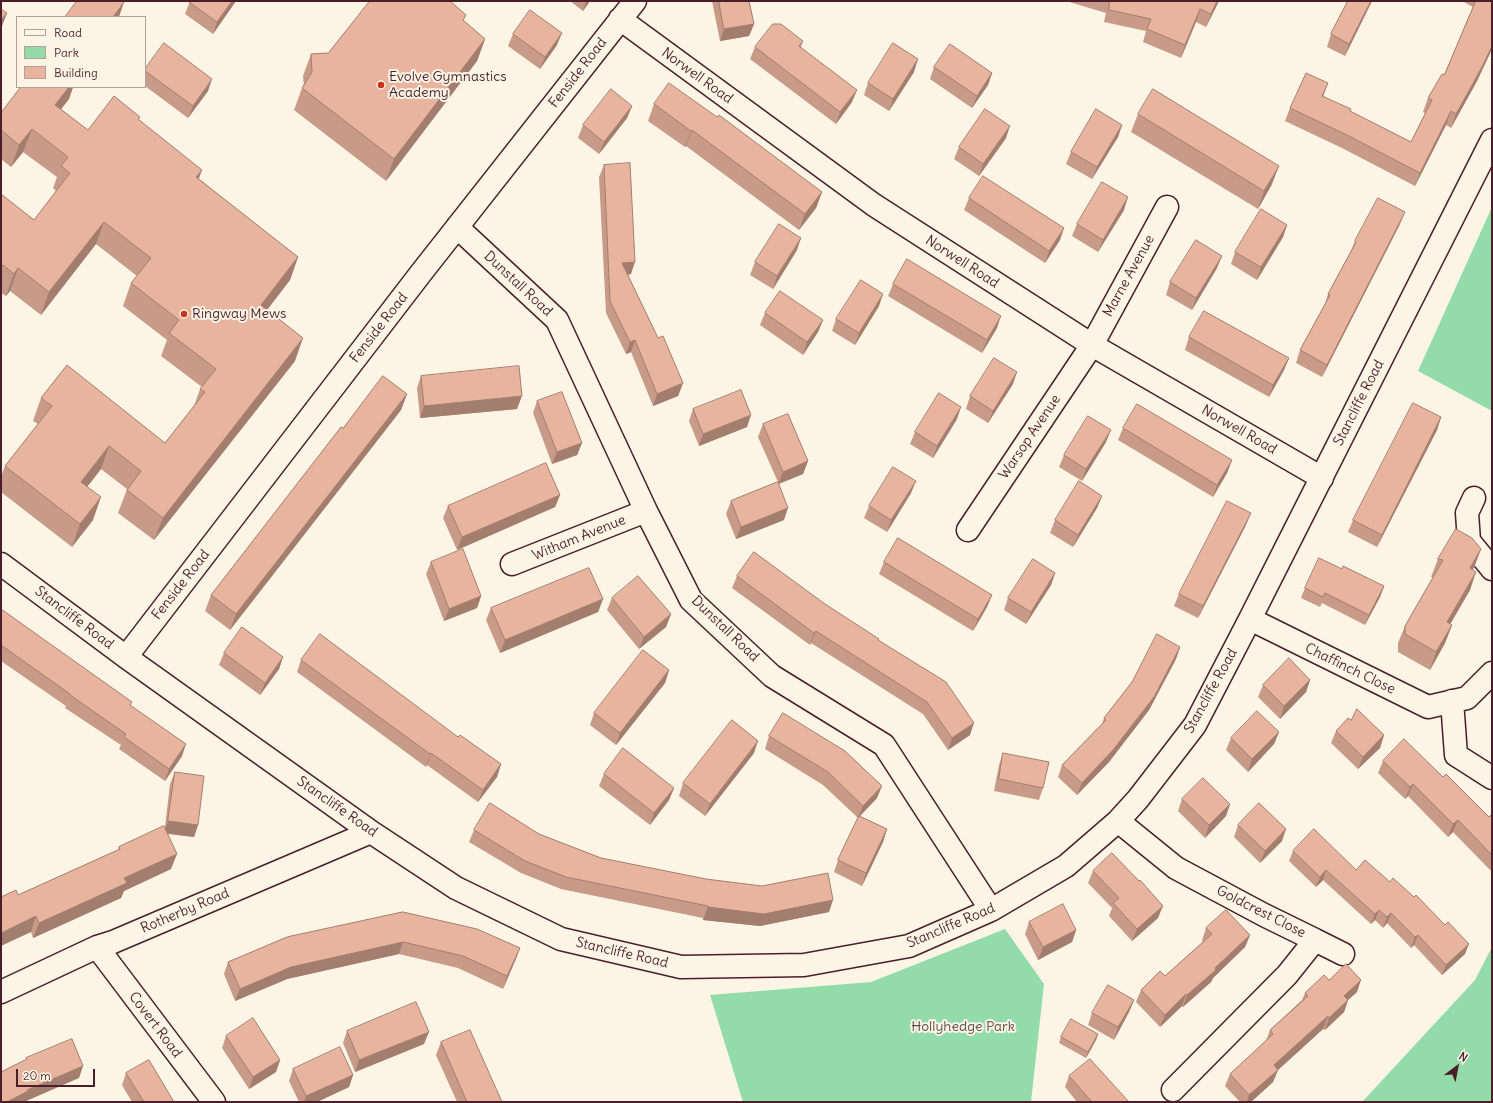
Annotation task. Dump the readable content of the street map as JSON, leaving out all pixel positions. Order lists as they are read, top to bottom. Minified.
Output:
{"streets":{"street":["Fenside Road","Norwell Road","Marne Avenue","Dunstall Road","Stancliffe Road","Warsop Avenue","Witham Avenue","Chaffinch Close","Rotherby Road","Goldcrest Close","Covert Road"]},"crossings":[["Fenside Road","Norwell Road"],["Fenside Road","Dunstall Road"],["Fenside Road","Stancliffe Road"],["Norwell Road","Marne Avenue"],["Norwell Road","Stancliffe Road"],["Norwell Road","Warsop Avenue"],["Marne Avenue","Warsop Avenue"],["Dunstall Road","Stancliffe Road"],["Dunstall Road","Witham Avenue"],["Stancliffe Road","Chaffinch Close"],["Stancliffe Road","Rotherby Road"],["Stancliffe Road","Goldcrest Close"],["Rotherby Road","Covert Road"]],"parks":["Hollyhedge Park"],"places":["Evolve Gymnastics Academy","Ringway Mews"],"legend":["Road","Park","Building"],"scale_bar":"20 m","north":"top right"}
